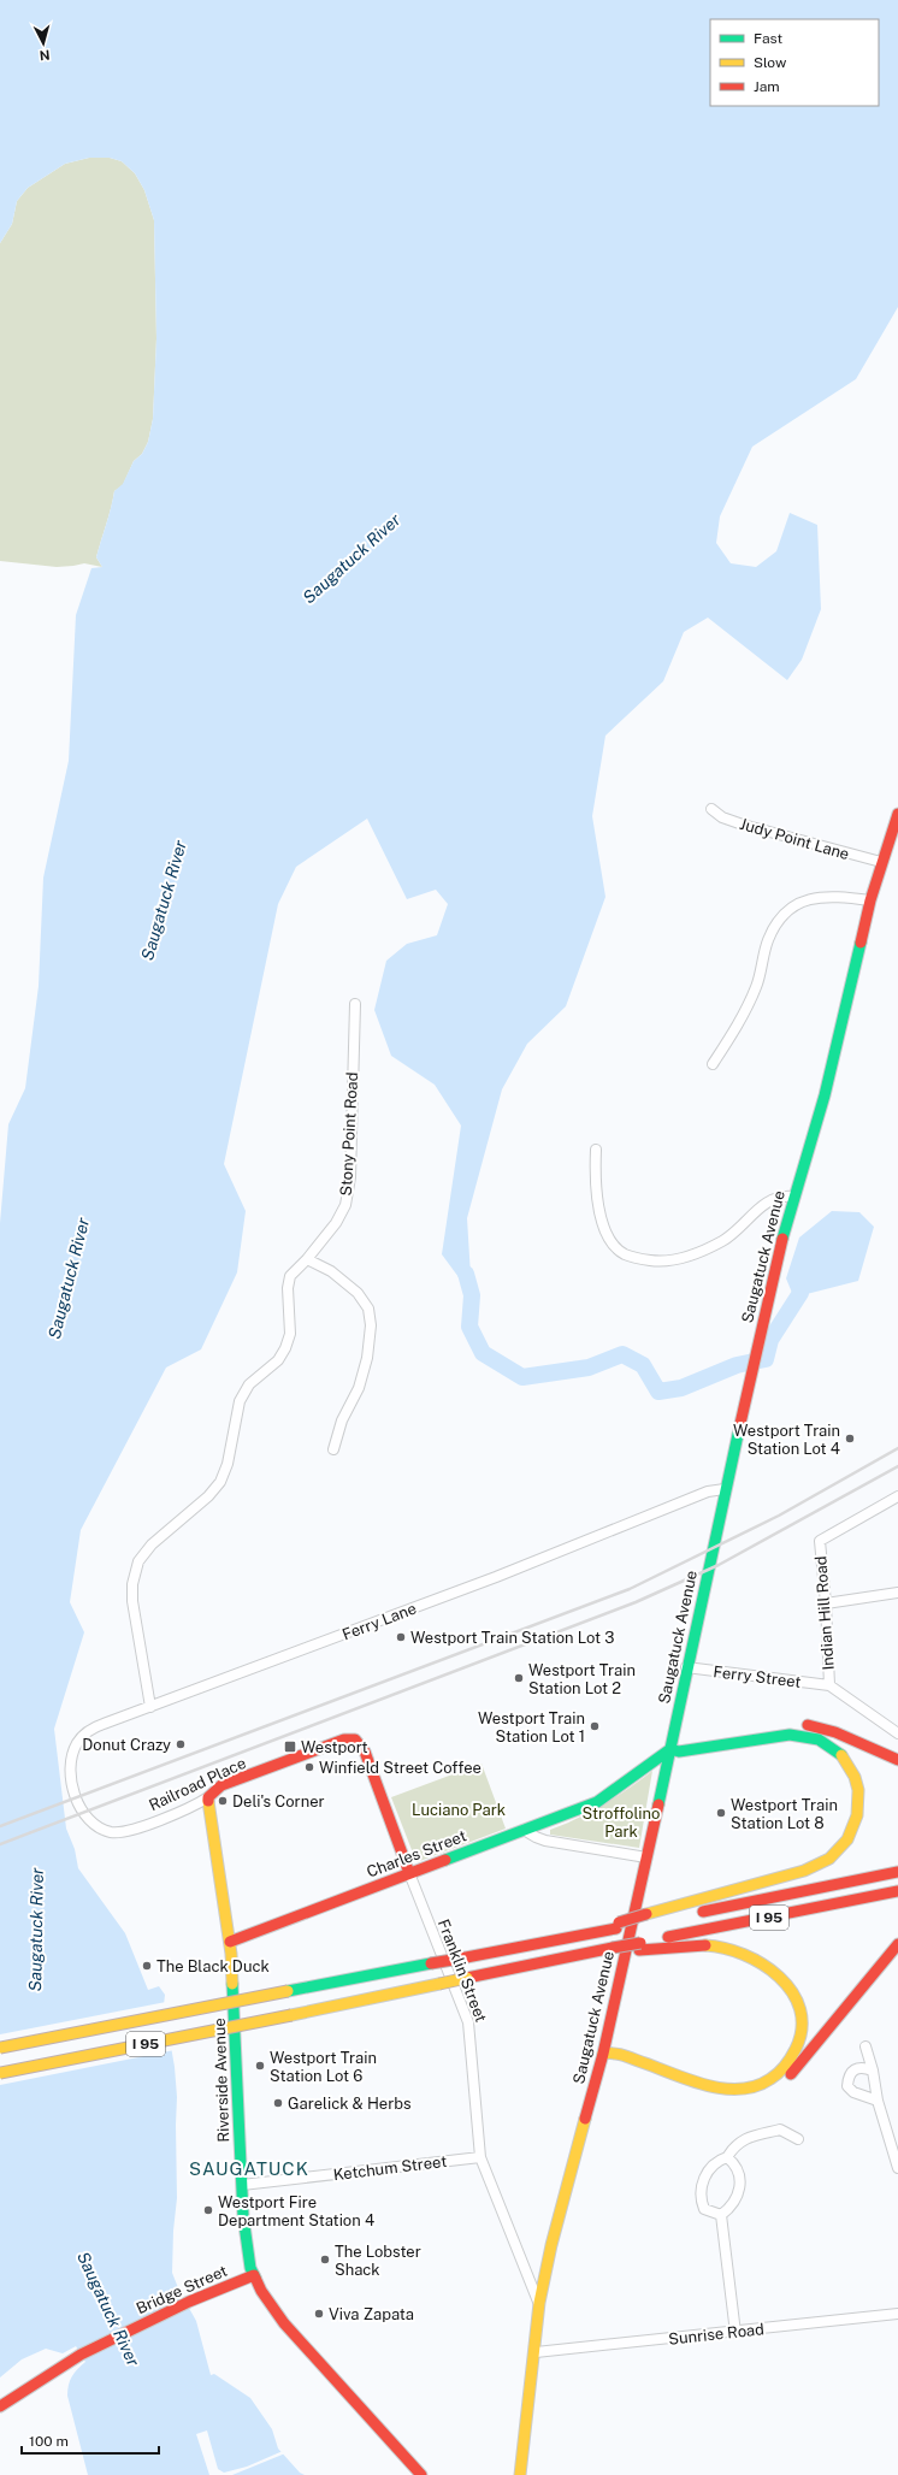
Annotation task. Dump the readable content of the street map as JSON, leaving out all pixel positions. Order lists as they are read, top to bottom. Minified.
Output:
{"streets":{"main road":["Saugatuck Avenue","Railroad Place","Charles Street","I 95","Franklin Street","Riverside Avenue","Bridge Street"],"street":["Judy Point Lane","Stony Point Road","Indian Hill Road","Ferry Lane","Ferry Street","Ketchum Street","Sunrise Road"]},"crossings":[["Judy Point Lane","Saugatuck Avenue"],["Stony Point Road","Ferry Lane"],["Saugatuck Avenue","Ferry Lane"],["Saugatuck Avenue","Ferry Street"],["Saugatuck Avenue","Charles Street"],["Saugatuck Avenue","Franklin Street"],["Saugatuck Avenue","Sunrise Road"],["Indian Hill Road","Ferry Street"],["Ferry Lane","Railroad Place"],["Railroad Place","Franklin Street"],["Railroad Place","Riverside Avenue"],["Charles Street","Franklin Street"],["Charles Street","Riverside Avenue"],["Franklin Street","Ketchum Street"],["Riverside Avenue","Ketchum Street"],["Riverside Avenue","Bridge Street"]],"districts":["SAUGATUCK"],"water":["Saugatuck River"],"parks":["Luciano Park","Stroffolino Park"],"places":{"other":["Westport Train Station Lot 4","Westport Train Station Lot 3","Westport Train Station Lot 2","Westport Train Station Lot 1","Donut Crazy","Winfield Street Coffee","Deli's Corner","Westport Train Station Lot 8","The Black Duck","Westport Train Station Lot 6","Garelick & Herbs","Westport Fire Department Station 4","The Lobster Shack","Viva Zapata"],"transit":["Westport"]},"legend":["Fast","Slow","Jam"],"scale_bar":"100 m","north":"bottom"}
